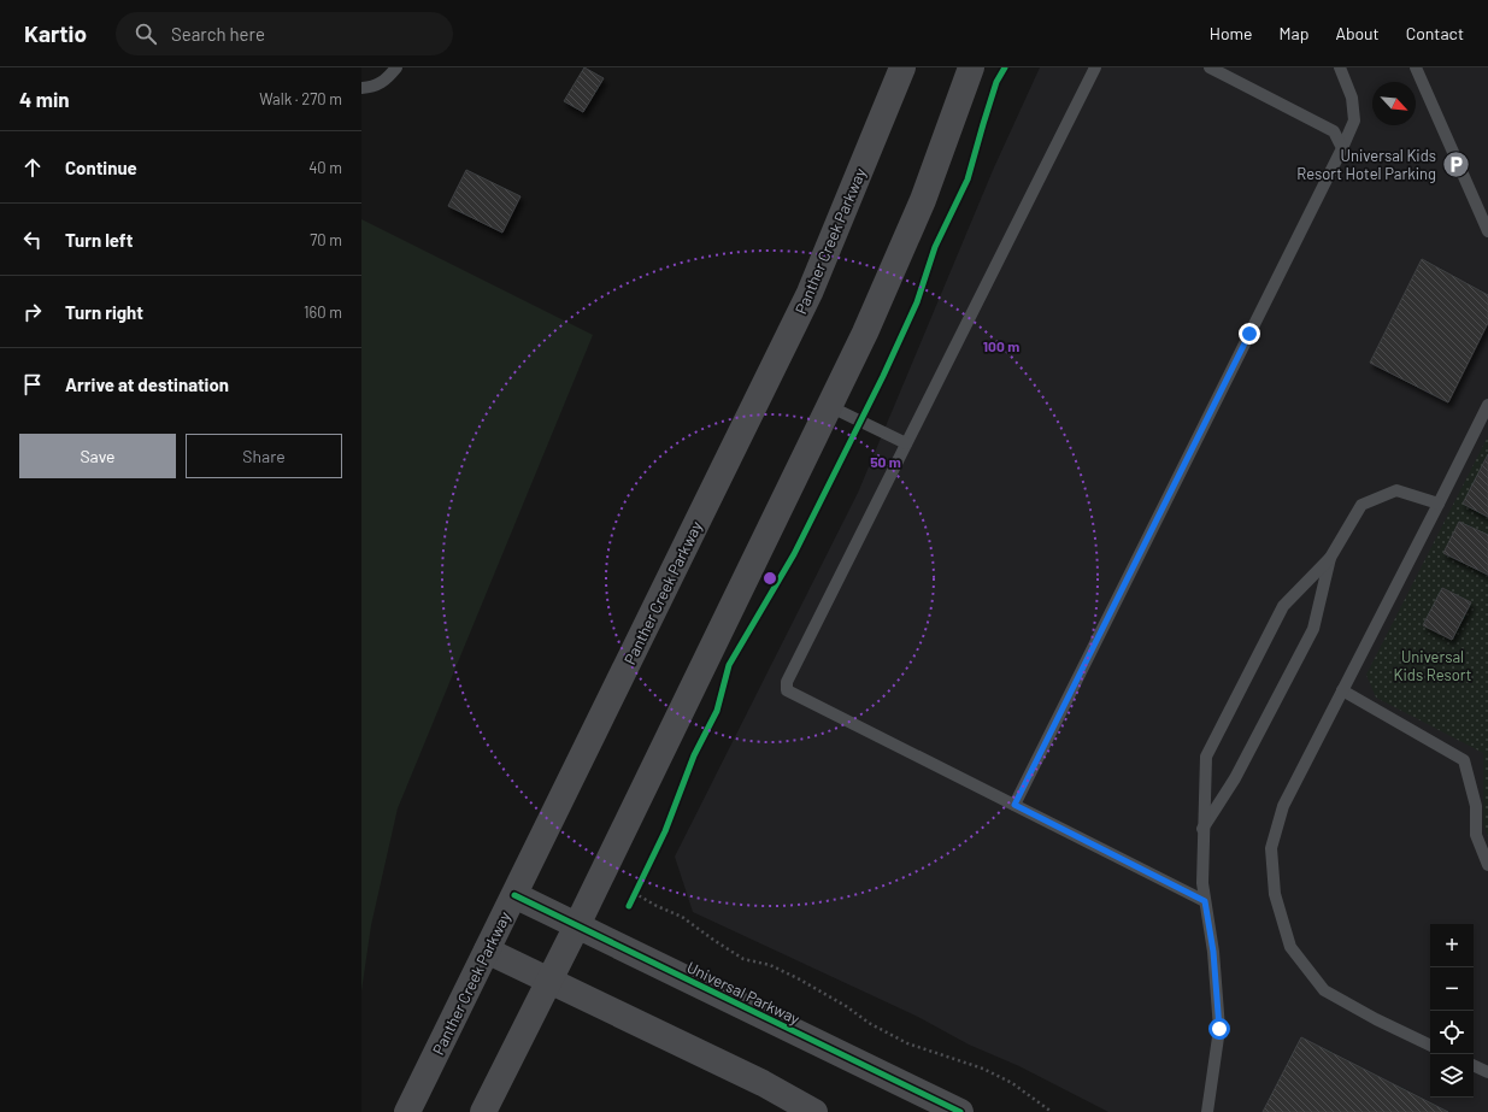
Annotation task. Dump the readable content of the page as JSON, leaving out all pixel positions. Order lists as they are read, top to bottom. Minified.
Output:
{"streets":{"main road":["Panther Creek Parkway","Universal Parkway"]},"crossings":[["Panther Creek Parkway","Universal Parkway"]],"parks":["Universal Kids Resort"],"places":{"parking":["Universal Kids Resort Hotel Parking"]},"north":"bottom right","page":{"header":"Kartio","search":"Search here","nav":["Home","Map","About","Contact"],"heading":["4 min","Walk · 270 m"],"list":[["Continue","40 m"],["Turn left","70 m"],["Turn right","160 m"],"Arrive at destination"],"buttons":["Save","Share"],"map_buttons":["+","−"]},"rings":["100 m","50 m"]}
